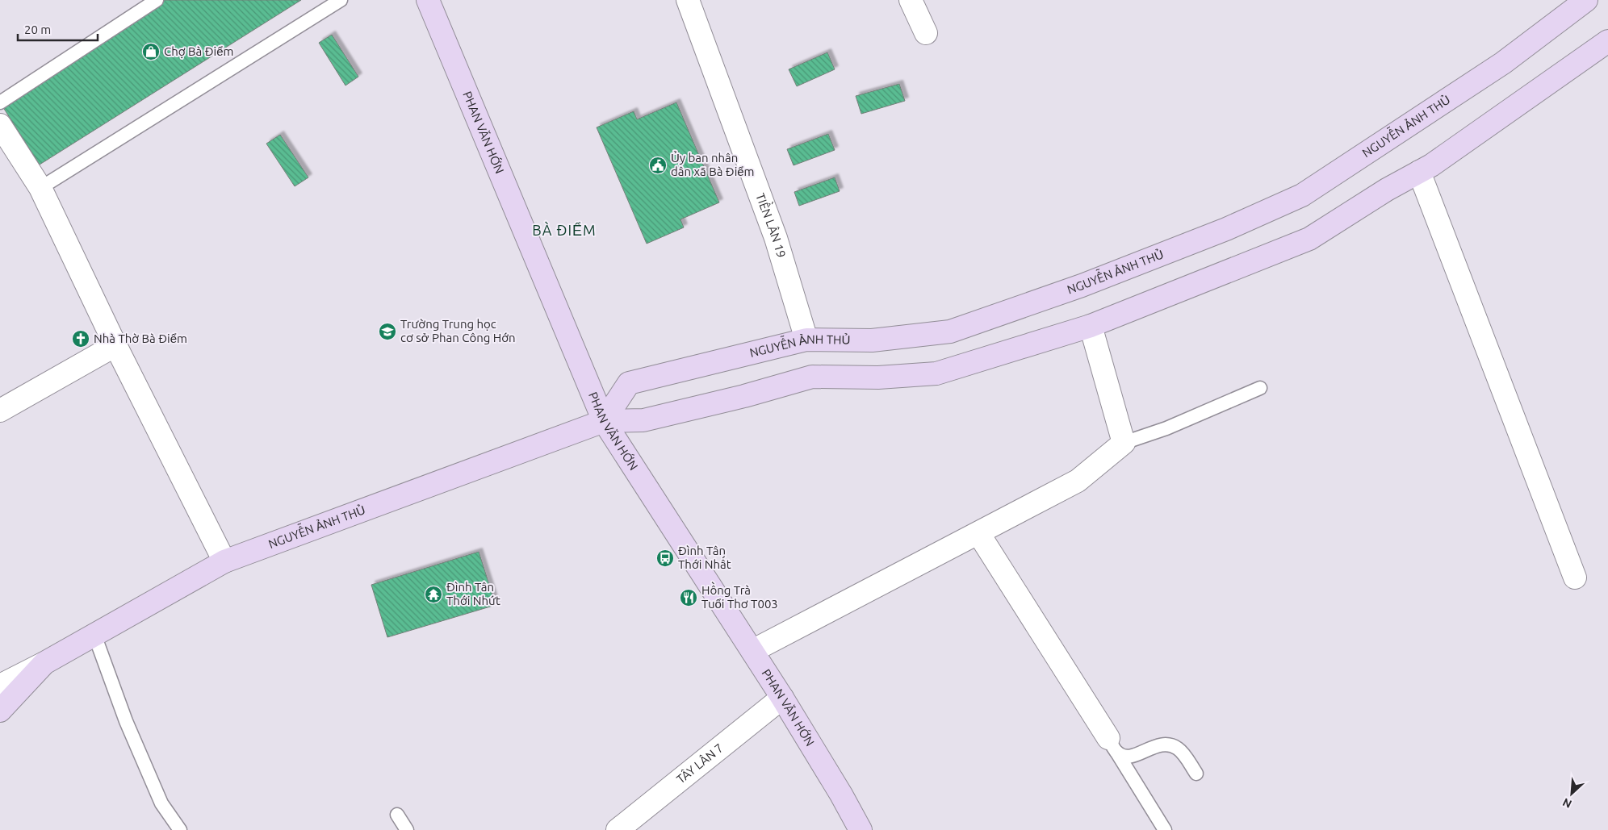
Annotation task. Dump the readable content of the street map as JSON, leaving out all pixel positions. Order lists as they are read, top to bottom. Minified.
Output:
{"streets":{"main road":["NGUYỄN ẢNH THỦ","PHAN VĂN HỚN"],"street":["TIỀN LÂN 19","TÂY LÂN 7"]},"crossings":[["NGUYỄN ẢNH THỦ","PHAN VĂN HỚN"],["NGUYỄN ẢNH THỦ","TIỀN LÂN 19"],["PHAN VĂN HỚN","TÂY LÂN 7"]],"districts":["BÀ ĐIỂM"],"places":{"shop":["Chợ Bà Điểm"],"public building":["Ủy ban nhân dân xã Bà Điểm"],"school or university":["Trường Trung học cơ sở Phan Công Hớn"],"church":["Nhà Thờ Bà Điểm"],"bus stop":["Đình Tân Thới Nhất"],"temple":["Đình Tân Thới Nhứt"],"restaurant":["Hồng Trà Tuổi Thơ T003"]},"scale_bar":"20 m","north":"bottom left"}
